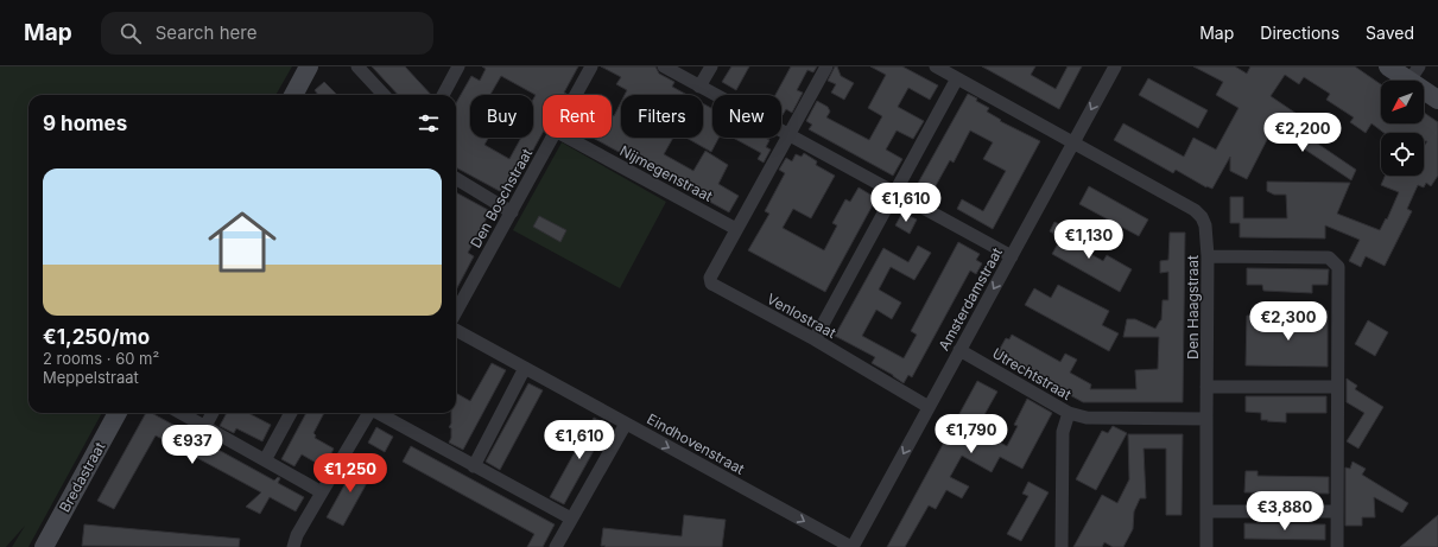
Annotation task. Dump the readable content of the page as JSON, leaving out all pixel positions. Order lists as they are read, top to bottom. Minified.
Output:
{"streets":{"street":["Nijmegenstraat","Den Boschstraat","Amsterdamstraat","Den Haagstraat","Venlostraat","Utrechtstraat","Eindhovenstraat","Bredastraat"]},"crossings":[["Nijmegenstraat","Venlostraat"],["Amsterdamstraat","Den Haagstraat"],["Amsterdamstraat","Venlostraat"],["Amsterdamstraat","Utrechtstraat"],["Amsterdamstraat","Eindhovenstraat"],["Den Haagstraat","Utrechtstraat"]],"one_way":["Amsterdamstraat","Eindhovenstraat"],"north":"bottom left","page":{"header":"Map","search":"Search here","nav":["Map","Directions","Saved"],"chip":["Buy","Rent","Filters","New"],"heading":"9 homes","price":["€2,200","€1,610","€1,130","€2,300","€1,790","€1,610","€937","€1,250","€3,880"],"list":[{"name":"€1,250/mo","note":"2 rooms · 60 m² · Meppelstraat"}]}}
